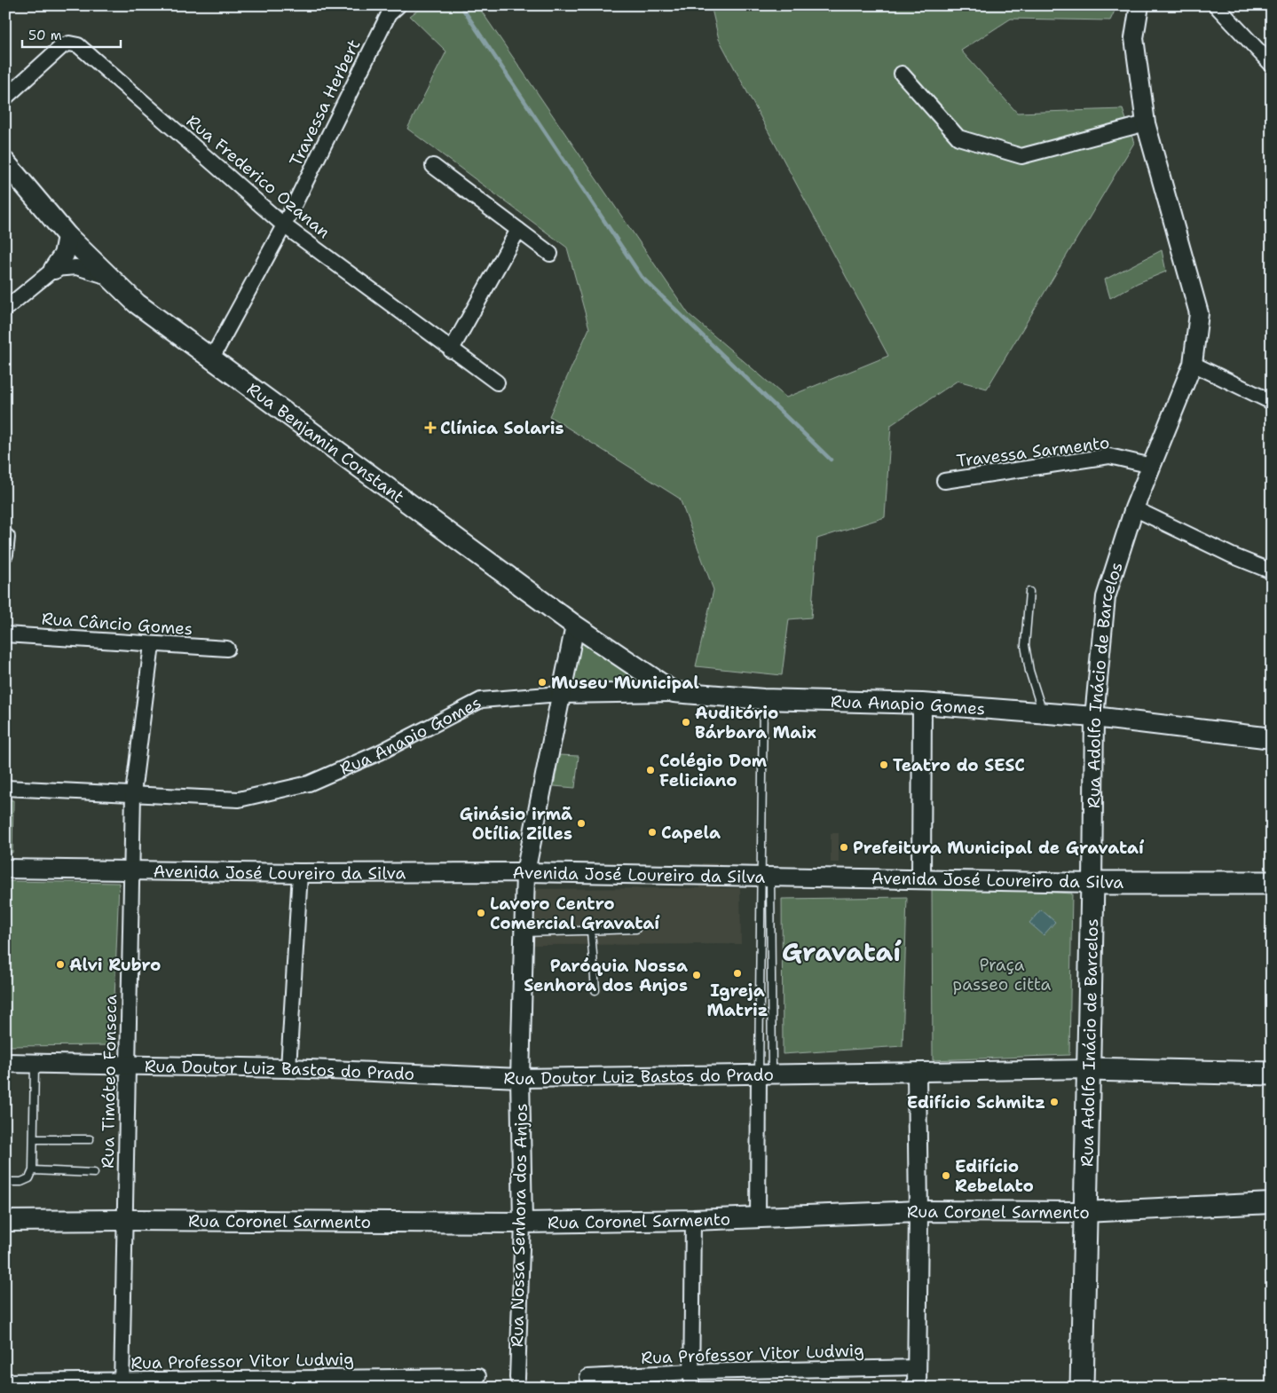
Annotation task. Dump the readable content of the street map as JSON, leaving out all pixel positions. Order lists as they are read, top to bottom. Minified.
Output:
{"streets":{"main road":["Rua Benjamin Constant","Rua Adolfo Inácio de Barcelos","Rua Anapio Gomes","Avenida José Loureiro da Silva","Rua Doutor Luiz Bastos do Prado","Rua Coronel Sarmento"],"street":["Travessa Herbert","Rua Frederico Ozanan","Travessa Sarmento","Rua Câncio Gomes","Rua Timóteo Fonseca","Rua Nossa Senhora dos Anjos","Rua Professor Vitor Ludwig"]},"crossings":[["Travessa Herbert","Rua Frederico Ozanan"],["Travessa Herbert","Rua Benjamin Constant"],["Rua Benjamin Constant","Rua Anapio Gomes"],["Rua Benjamin Constant","Rua Nossa Senhora dos Anjos"],["Travessa Sarmento","Rua Adolfo Inácio de Barcelos"],["Rua Câncio Gomes","Rua Timóteo Fonseca"],["Rua Adolfo Inácio de Barcelos","Rua Anapio Gomes"],["Rua Adolfo Inácio de Barcelos","Avenida José Loureiro da Silva"],["Rua Adolfo Inácio de Barcelos","Rua Doutor Luiz Bastos do Prado"],["Rua Adolfo Inácio de Barcelos","Rua Coronel Sarmento"],["Rua Anapio Gomes","Rua Timóteo Fonseca"],["Rua Anapio Gomes","Rua Nossa Senhora dos Anjos"],["Avenida José Loureiro da Silva","Rua Timóteo Fonseca"],["Avenida José Loureiro da Silva","Rua Nossa Senhora dos Anjos"],["Rua Doutor Luiz Bastos do Prado","Rua Timóteo Fonseca"],["Rua Doutor Luiz Bastos do Prado","Rua Nossa Senhora dos Anjos"],["Rua Timóteo Fonseca","Rua Coronel Sarmento"],["Rua Timóteo Fonseca","Rua Professor Vitor Ludwig"],["Rua Coronel Sarmento","Rua Nossa Senhora dos Anjos"]],"districts":["Gravataí"],"parks":["Praça passeo citta"],"places":{"health":["Clínica Solaris"],"other":["Museu Municipal","Auditório Bárbara Maix","Teatro do SESC","Colégio Dom Feliciano","Ginásio irmã Otília Zilles","Capela","Prefeitura Municipal de Gravataí","Lavoro Centro Comercial Gravataí","Alvi Rubro","Igreja Matriz","Paróquia Nossa Senhora dos Anjos","Edifício Schmitz","Edifício Rebelato"]},"scale_bar":"50 m"}
